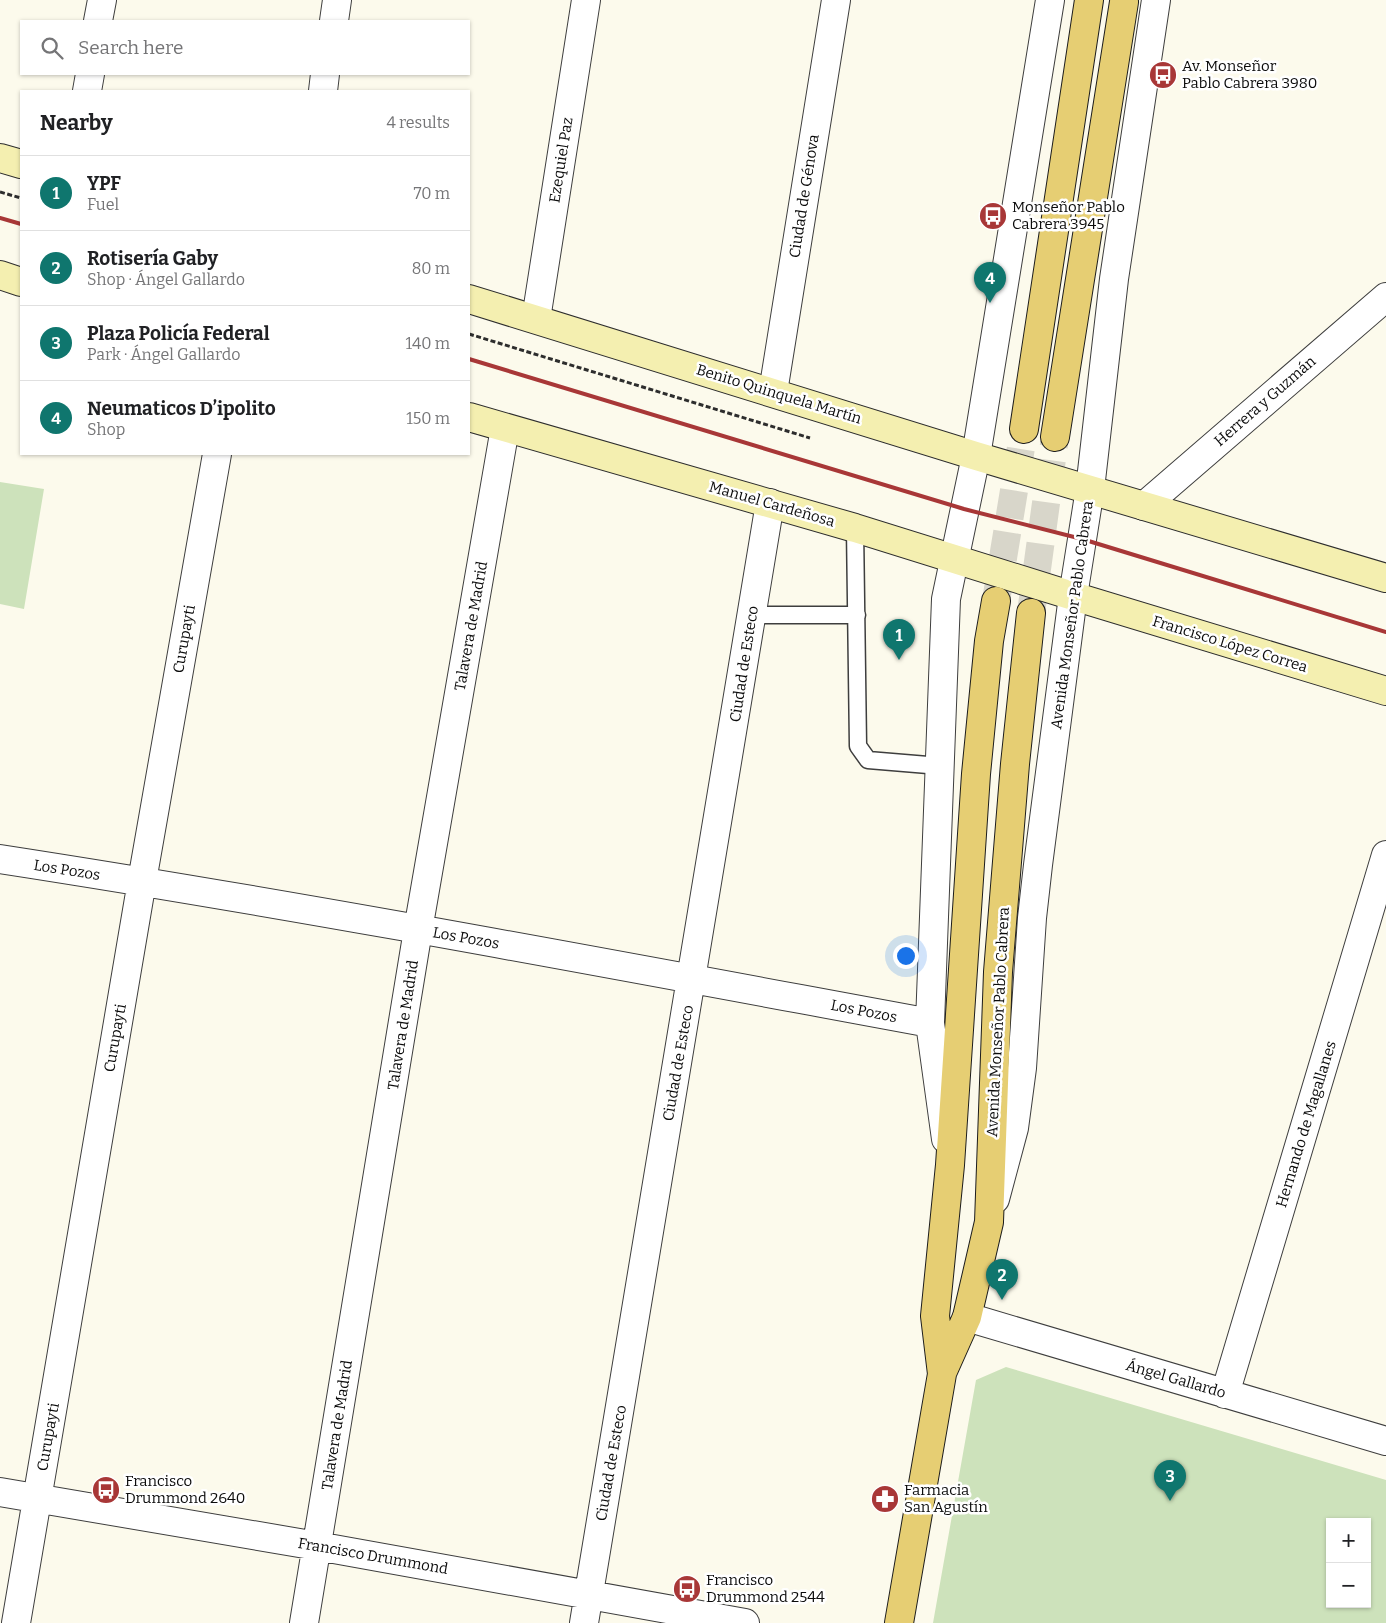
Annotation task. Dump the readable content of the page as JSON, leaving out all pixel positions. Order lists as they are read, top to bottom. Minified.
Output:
{"streets":{"main road":["Benito Quinquela Martín","Manuel Cardeñosa","Avenida Monseñor Pablo Cabrera","Francisco López Correa"],"street":["Ezequiel Paz","Ciudad de Génova","Herrera y Guzmán","Talavera de Madrid","Curupayti","Ciudad de Esteco","Los Pozos","Hernando de Magallanes","Ángel Gallardo","Francisco Drummond"]},"crossings":[["Ezequiel Paz","Benito Quinquela Martín"],["Ciudad de Génova","Benito Quinquela Martín"],["Benito Quinquela Martín","Avenida Monseñor Pablo Cabrera"],["Manuel Cardeñosa","Avenida Monseñor Pablo Cabrera"],["Manuel Cardeñosa","Talavera de Madrid"],["Manuel Cardeñosa","Francisco López Correa"],["Manuel Cardeñosa","Ciudad de Esteco"],["Avenida Monseñor Pablo Cabrera","Francisco López Correa"],["Avenida Monseñor Pablo Cabrera","Los Pozos"],["Avenida Monseñor Pablo Cabrera","Ángel Gallardo"],["Talavera de Madrid","Los Pozos"],["Talavera de Madrid","Francisco Drummond"],["Curupayti","Los Pozos"],["Curupayti","Francisco Drummond"],["Ciudad de Esteco","Los Pozos"],["Ciudad de Esteco","Francisco Drummond"],["Hernando de Magallanes","Ángel Gallardo"]],"places":{"bus stop":["Av. Monseñor Pablo Cabrera 3980","Monseñor Pablo Cabrera 3945","Francisco Drummond 2640","Francisco Drummond 2544"],"pharmacy":["Farmacia San Agustín"]},"page":{"search":"Search here","heading":["Nearby","4 results"],"list":[{"mark":"1","name":"YPF","note":"Fuel","value":"70 m"},{"mark":"2","name":"Rotisería Gaby","note":"Shop · Ángel Gallardo","value":"80 m"},{"mark":"3","name":"Plaza Policía Federal","note":"Park · Ángel Gallardo","value":"140 m"},{"mark":"4","name":"Neumaticos D’ipolito","note":"Shop","value":"150 m"}],"pins":["4","1","2","3"],"map_buttons":["+","−"]}}
